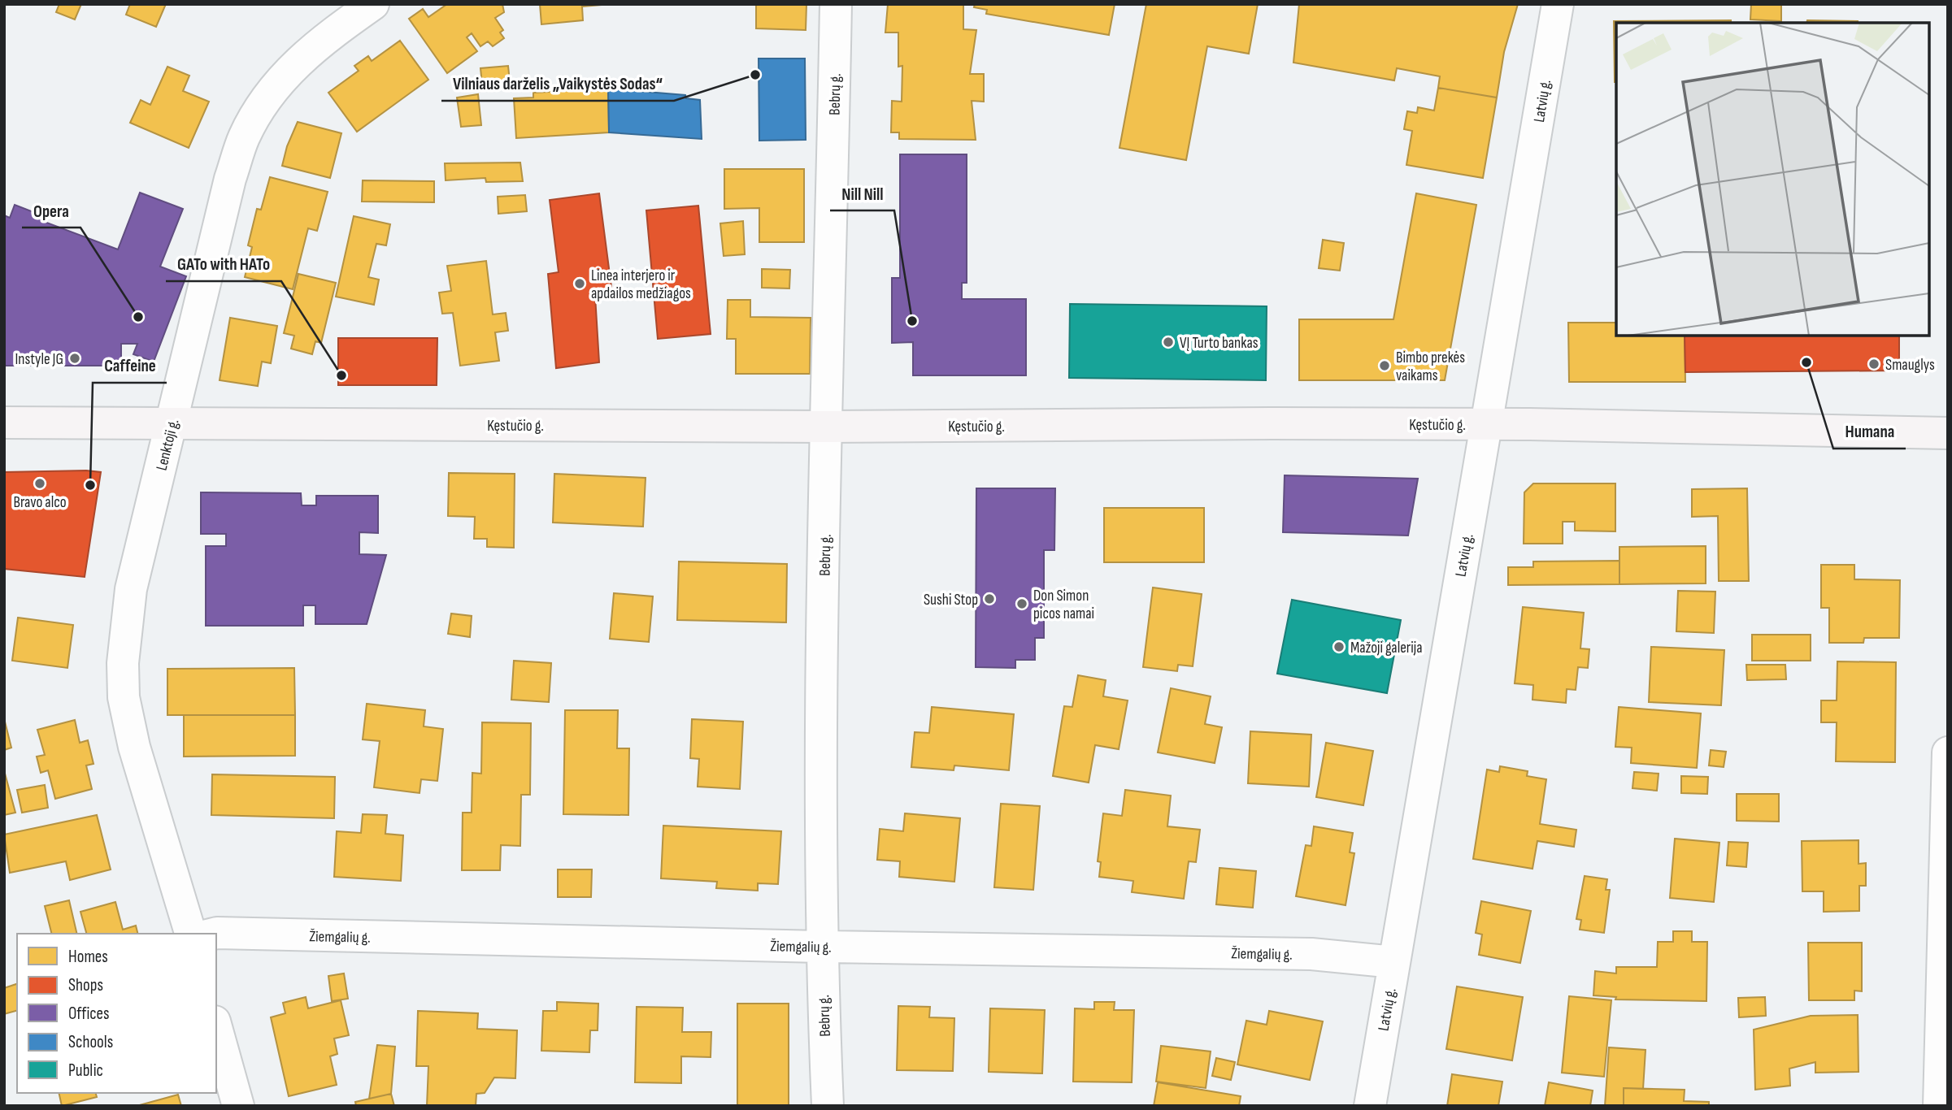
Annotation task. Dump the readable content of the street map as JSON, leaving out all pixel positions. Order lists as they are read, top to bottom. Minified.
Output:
{"streets":{"main road":["Kęstučio g."],"street":["Bebrų g.","Latvių g.","Lenktoji g.","Žiemgalių g."]},"crossings":[["Bebrų g.","Kęstučio g."],["Bebrų g.","Žiemgalių g."],["Latvių g.","Kęstučio g."],["Latvių g.","Žiemgalių g."],["Kęstučio g.","Lenktoji g."]],"places":["Vilniaus darželis „Vaikystės Sodas“","Linea interjero ir apdailos medžiagos","Opera","Nill Nill","VĮ Turto bankas","Instyle JG","Humana","Smauglys","Bimbo prekės vaikams","GATo with HATo","Bravo alco","Caffeine","Sushi Stop","Don Simon picos namai","Mažoji galerija"],"legend":["Homes","Shops","Offices","Schools","Public"]}
